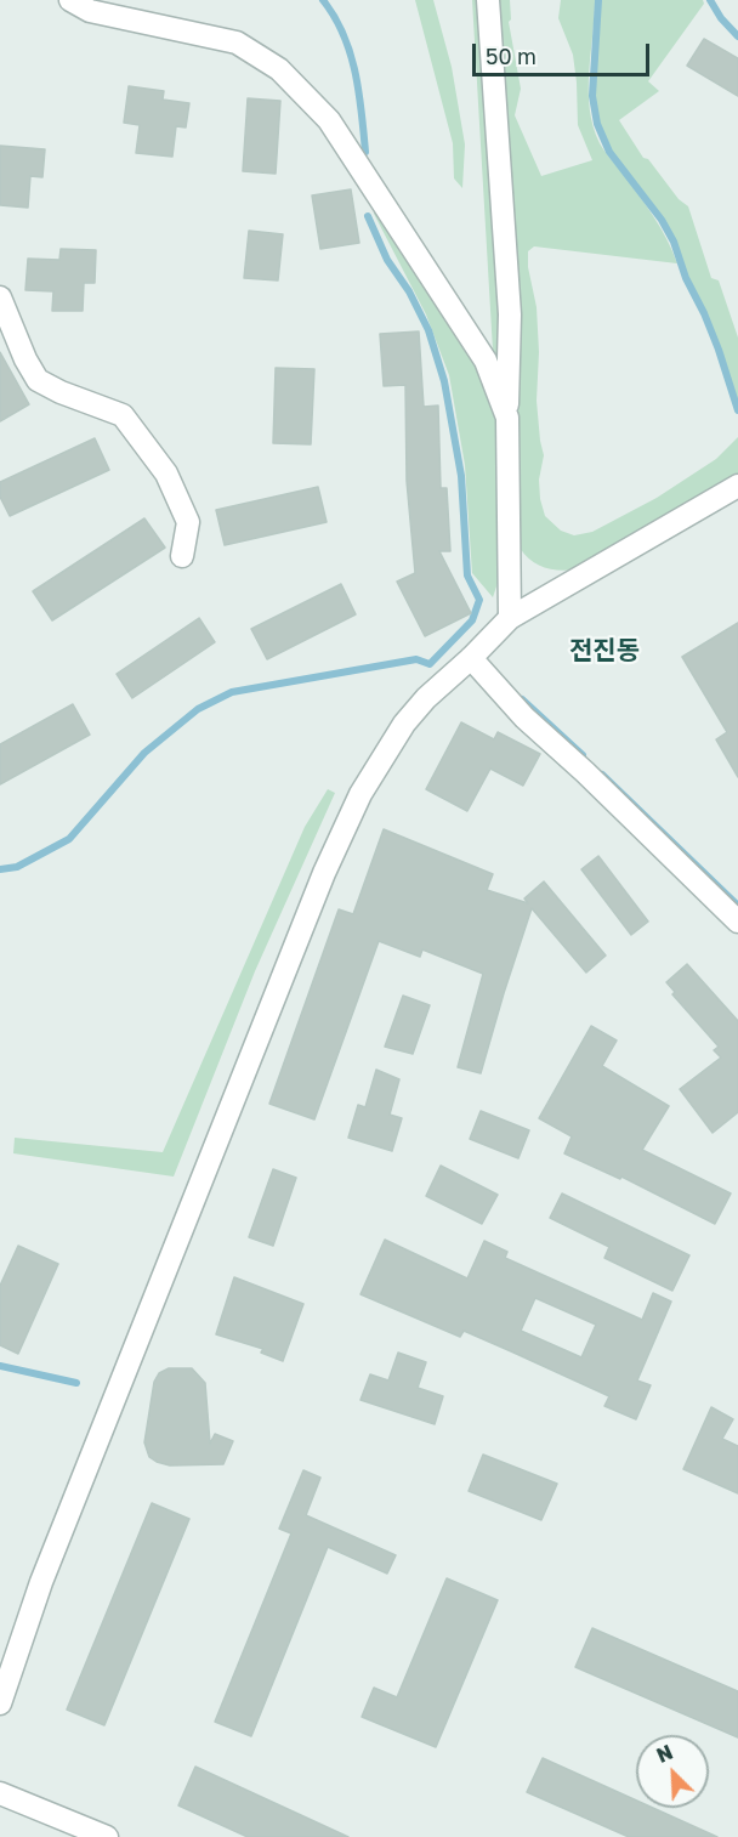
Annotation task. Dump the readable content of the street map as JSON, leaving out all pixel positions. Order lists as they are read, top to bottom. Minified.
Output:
{"districts":["전진동"],"scale_bar":"50 m","north":"top left"}
